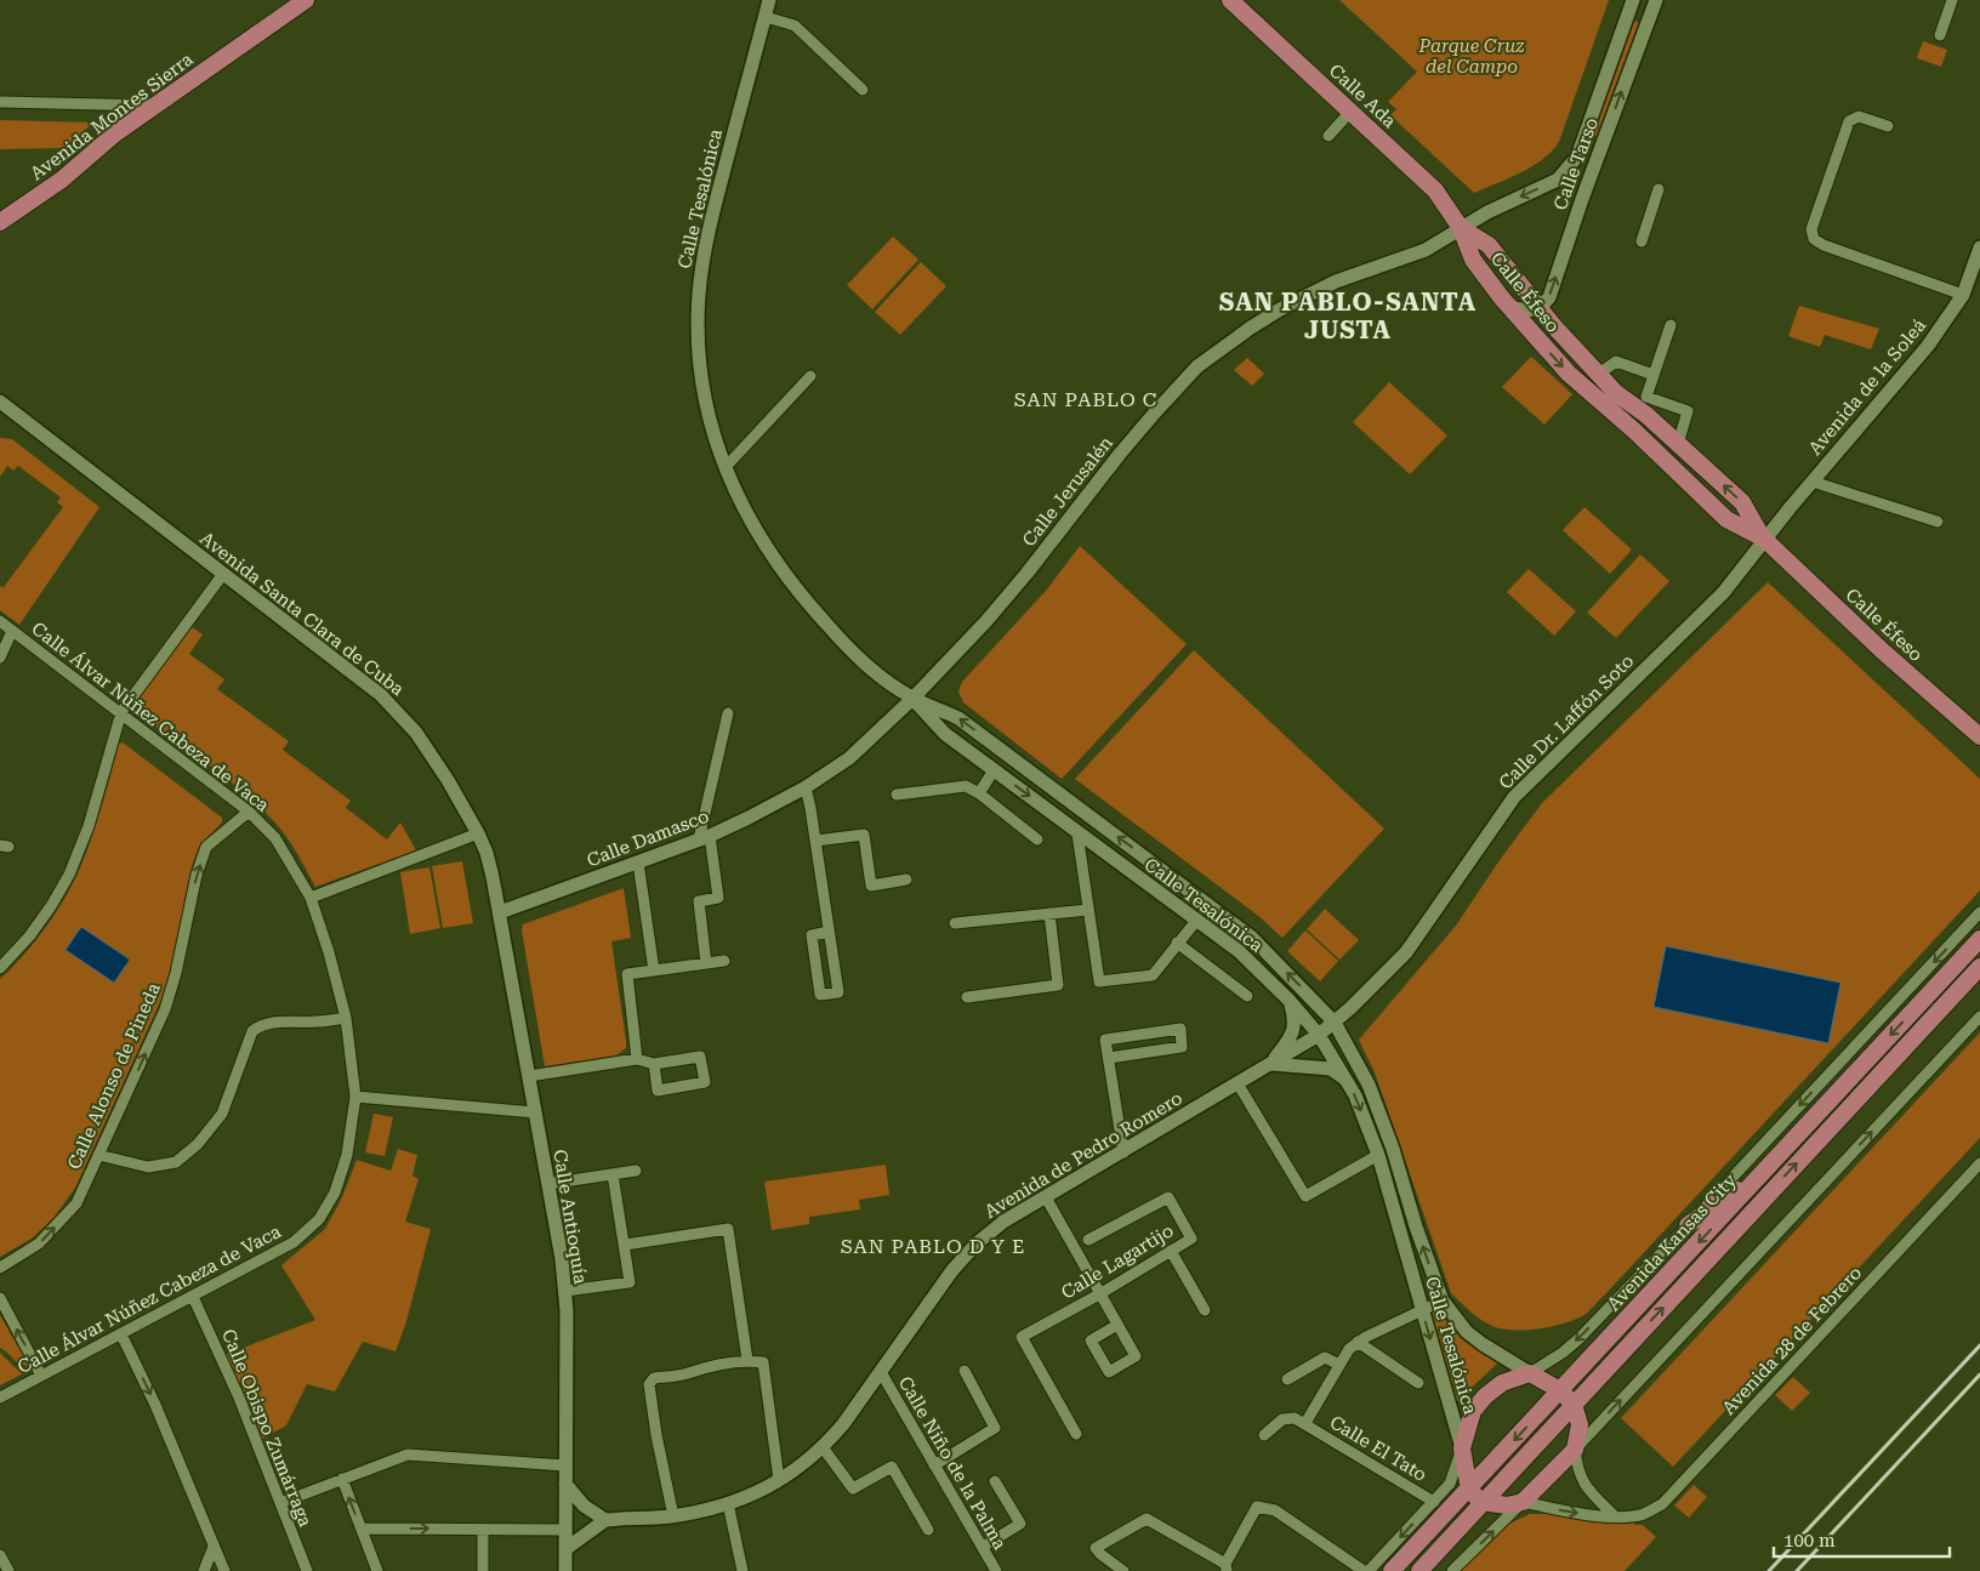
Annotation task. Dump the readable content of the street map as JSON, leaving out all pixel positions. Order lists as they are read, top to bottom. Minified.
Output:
{"streets":{"main road":["Calle Ada","Avenida Montes Sierra","Calle Éfeso","Avenida Kansas City"],"street":["Calle Tarso","Calle Tesalónica","Avenida de la Soleá","Calle Jerusalén","Avenida Santa Clara de Cuba","Calle Álvar Núñez Cabeza de Vaca","Calle Dr. Laffón Soto","Calle Damasco","Calle Alonso de Pineda","Avenida de Pedro Romero","Calle Antioquía","Calle Lagartijo","Avenida 28 de Febrero","Calle Obispo Zumárraga","Calle El Tato","Calle Niño de la Palma"]},"crossings":[["Calle Ada","Calle Tarso"],["Calle Ada","Calle Éfeso"],["Calle Ada","Calle Jerusalén"],["Calle Tarso","Calle Éfeso"],["Calle Tarso","Calle Jerusalén"],["Calle Tesalónica","Calle Jerusalén"],["Calle Tesalónica","Calle Dr. Laffón Soto"],["Calle Tesalónica","Avenida de Pedro Romero"],["Calle Tesalónica","Avenida Kansas City"],["Calle Tesalónica","Calle El Tato"],["Calle Éfeso","Avenida de la Soleá"],["Calle Éfeso","Calle Jerusalén"],["Calle Éfeso","Calle Dr. Laffón Soto"],["Avenida de la Soleá","Calle Dr. Laffón Soto"],["Calle Jerusalén","Calle Damasco"],["Avenida Santa Clara de Cuba","Calle Damasco"],["Avenida Santa Clara de Cuba","Calle Antioquía"],["Calle Álvar Núñez Cabeza de Vaca","Calle Alonso de Pineda"],["Calle Álvar Núñez Cabeza de Vaca","Calle Obispo Zumárraga"],["Calle Damasco","Calle Antioquía"],["Avenida de Pedro Romero","Calle Niño de la Palma"]],"one_way":["Calle Alonso de Pineda"],"districts":["SAN PABLO-SANTA JUSTA","SAN PABLO C","SAN PABLO D Y E"],"parks":["Parque Cruz del Campo"],"scale_bar":"100 m"}
